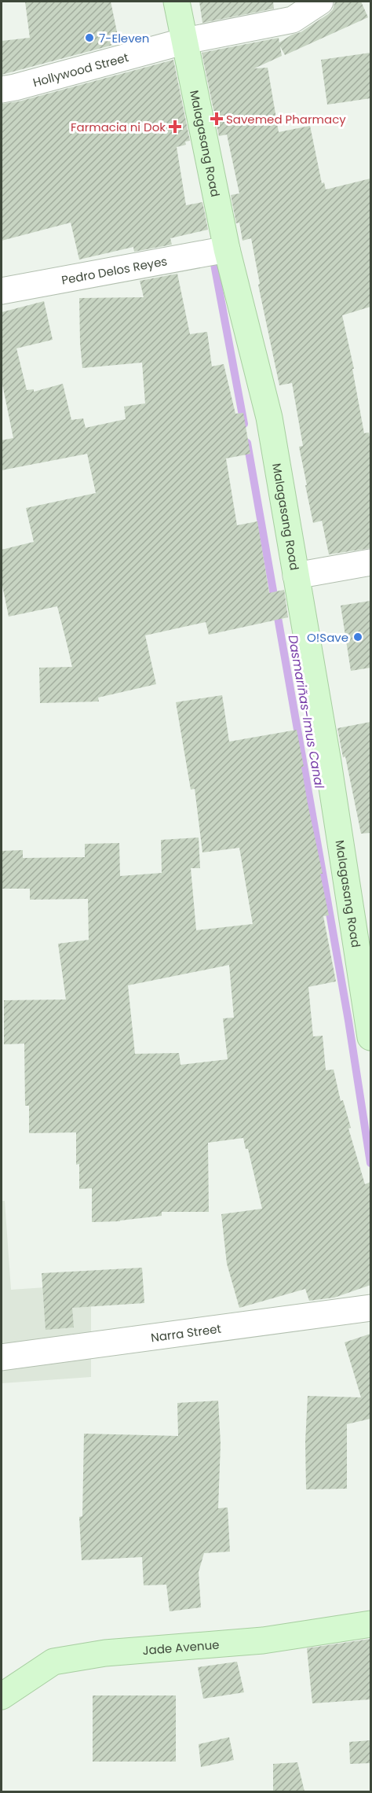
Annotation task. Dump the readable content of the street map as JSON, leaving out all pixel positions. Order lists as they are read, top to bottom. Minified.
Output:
{"streets":{"main road":["Malagasang Road","Jade Avenue"],"street":["Hollywood Street","Pedro Delos Reyes","Narra Street"]},"crossings":[["Hollywood Street","Malagasang Road"],["Malagasang Road","Pedro Delos Reyes"]],"water":["Dasmariñas-Imus Canal"],"places":{"other":["7-Eleven","O!Save"],"health":["Savemed Pharmacy","Farmacia ni Dok"]}}
